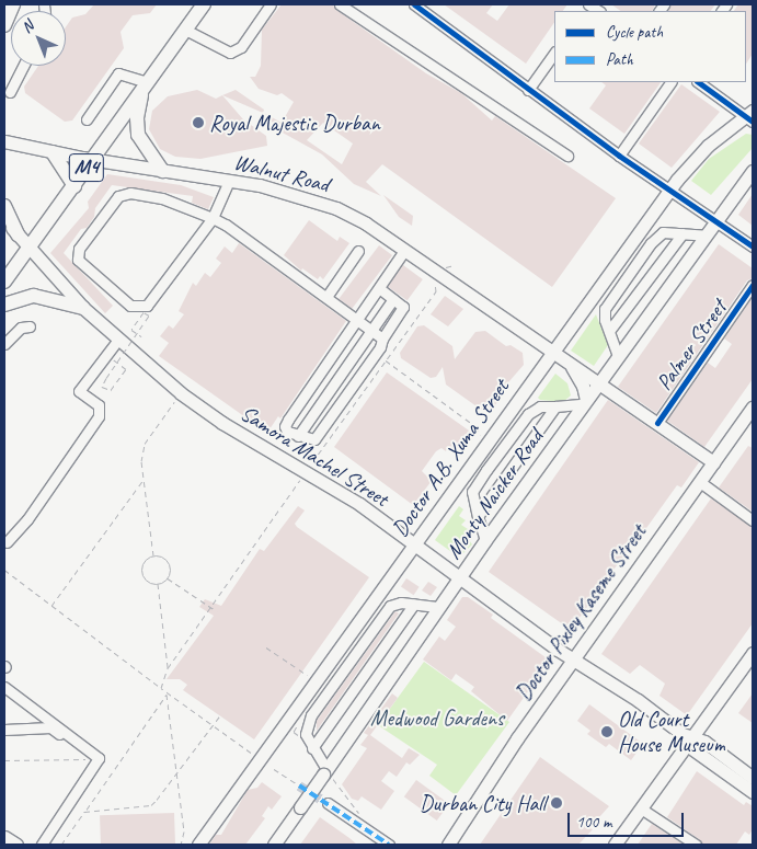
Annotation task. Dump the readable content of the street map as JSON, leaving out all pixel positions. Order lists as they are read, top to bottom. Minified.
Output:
{"streets":{"highway":["M4"],"main road":["Walnut Road","Samora Machel Street","Doctor A.B. Xuma Street","Monty Naicker Road","Doctor Pixley Kaseme Street"],"street":["Palmer Street"]},"crossings":[["M4","Walnut Road"],["M4","Samora Machel Street"],["Walnut Road","Palmer Street"],["Walnut Road","Doctor A.B. Xuma Street"],["Walnut Road","Monty Naicker Road"],["Walnut Road","Doctor Pixley Kaseme Street"],["Samora Machel Street","Doctor A.B. Xuma Street"],["Samora Machel Street","Monty Naicker Road"],["Samora Machel Street","Doctor Pixley Kaseme Street"]],"parks":["Medwood Gardens"],"places":["Royal Majestic Durban","Old Court House Museum","Durban City Hall"],"legend":["Cycle path","Path"],"scale_bar":"100 m","north":"top left"}
